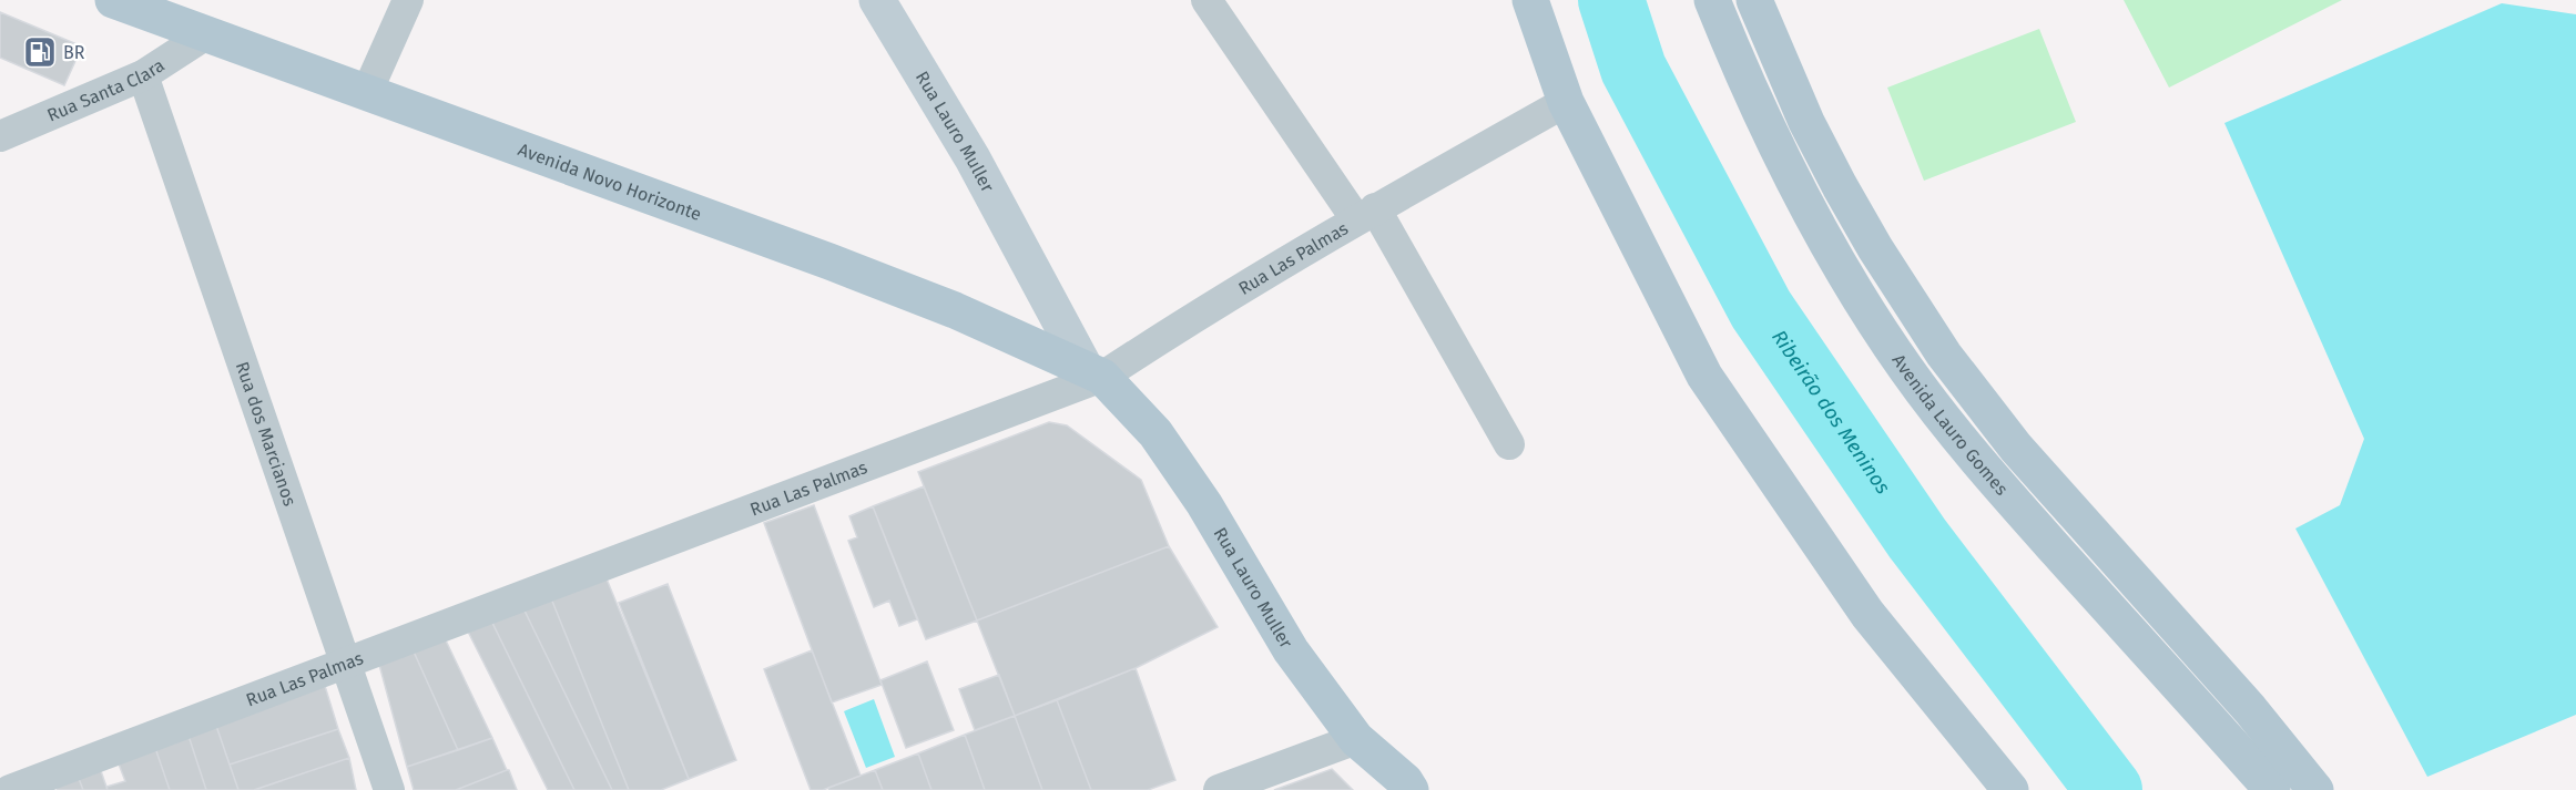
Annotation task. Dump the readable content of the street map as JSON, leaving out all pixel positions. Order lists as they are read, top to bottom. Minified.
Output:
{"streets":{"main road":["Rua Lauro Muller","Avenida Novo Horizonte","Avenida Lauro Gomes"],"street":["Rua Santa Clara","Rua Las Palmas","Rua dos Marcianos"]},"crossings":[["Rua Santa Clara","Avenida Novo Horizonte"],["Rua Santa Clara","Rua dos Marcianos"],["Rua Lauro Muller","Avenida Novo Horizonte"],["Rua Lauro Muller","Rua Las Palmas"],["Avenida Novo Horizonte","Rua Las Palmas"],["Rua Las Palmas","Rua dos Marcianos"]],"water":["Ribeirão dos Meninos"],"places":{"fuel station":["BR"]}}
